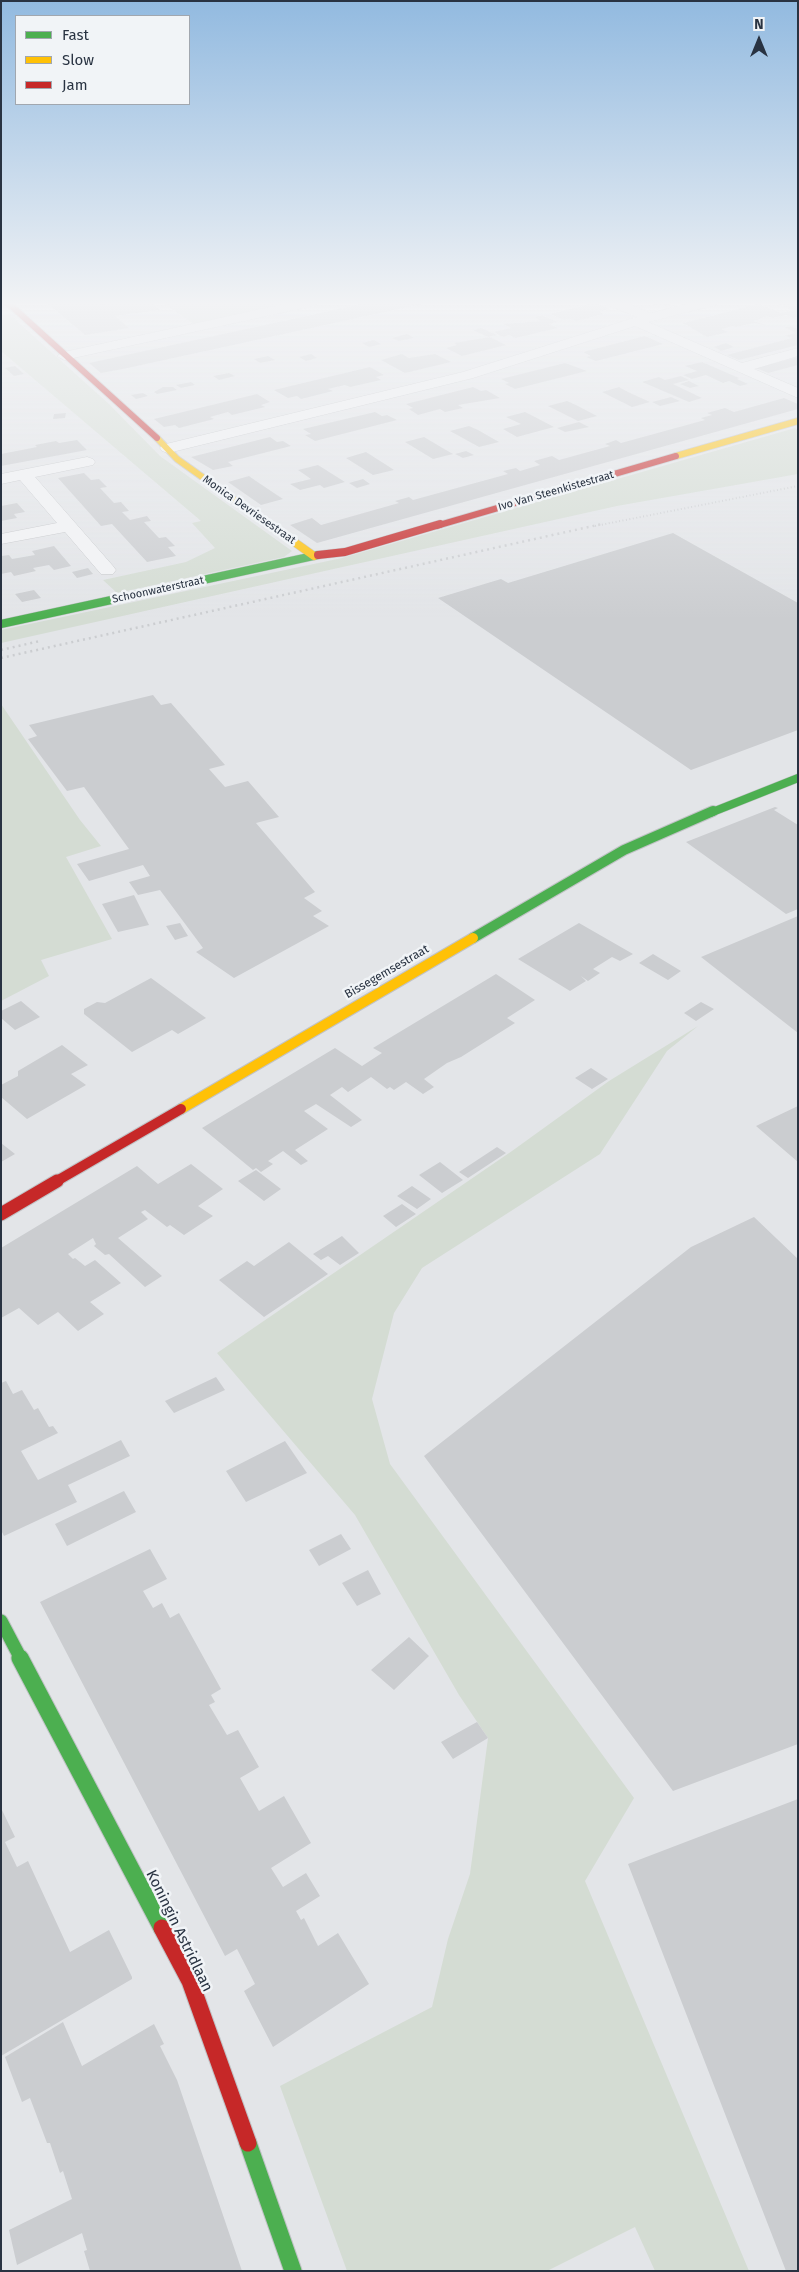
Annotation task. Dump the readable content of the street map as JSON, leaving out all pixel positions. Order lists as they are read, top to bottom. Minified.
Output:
{"streets":{"street":["Ivo Van Steenkistestraat","Monica Devriesestraat","Schoonwaterstraat","Bissegemsestraat","Koningin Astridlaan"]},"crossings":[["Ivo Van Steenkistestraat","Monica Devriesestraat"],["Ivo Van Steenkistestraat","Schoonwaterstraat"],["Monica Devriesestraat","Schoonwaterstraat"]],"legend":["Fast","Slow","Jam"],"north":"top"}
